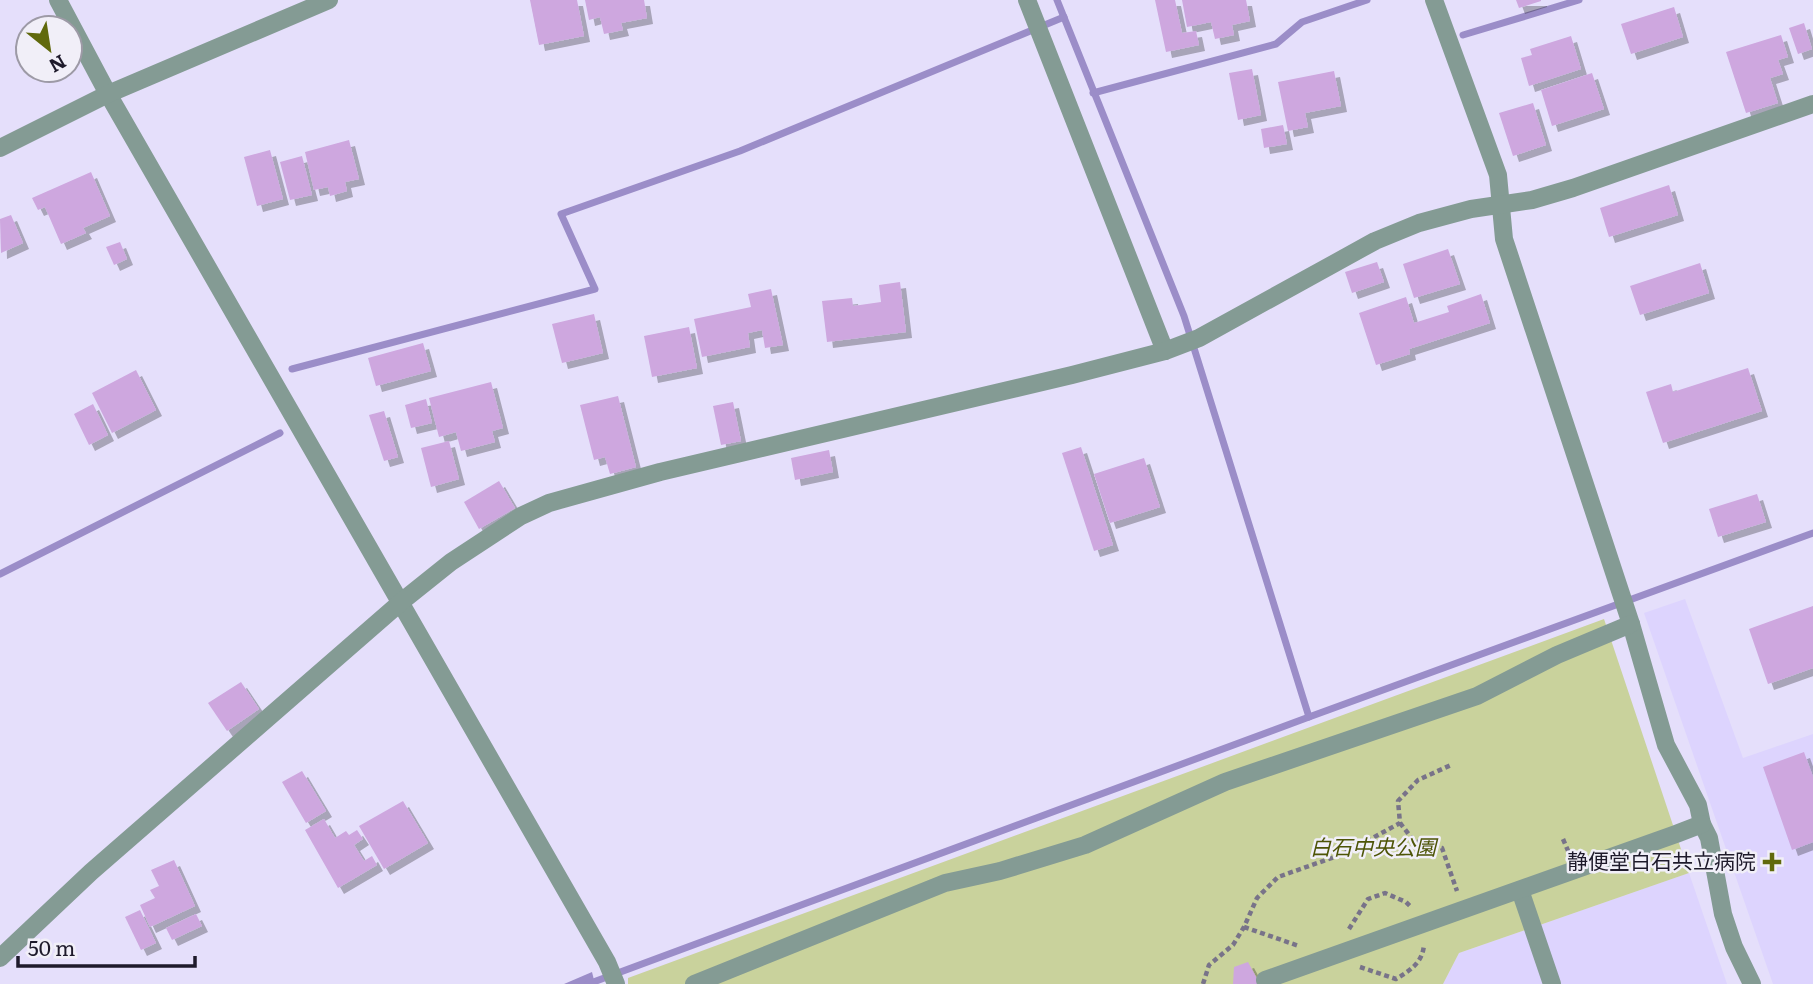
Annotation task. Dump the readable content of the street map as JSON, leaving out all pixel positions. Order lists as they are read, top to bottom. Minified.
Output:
{"parks":["白石中央公園"],"places":{"health":["静便堂白石共立病院"]},"scale_bar":"50 m","north":"bottom right"}
